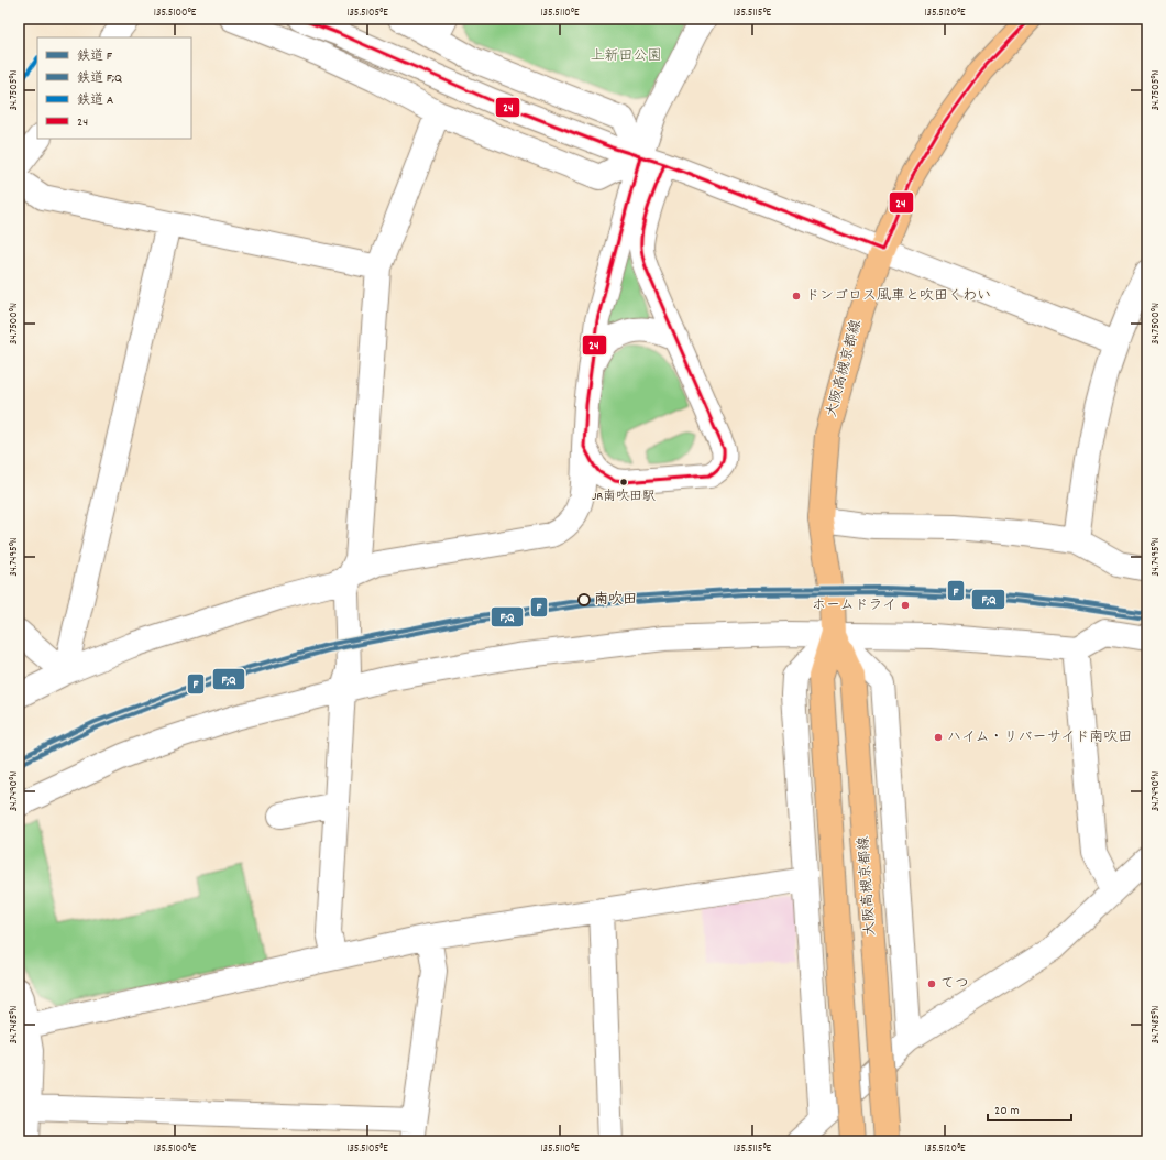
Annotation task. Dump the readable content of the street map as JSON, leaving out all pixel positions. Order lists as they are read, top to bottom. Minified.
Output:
{"streets":{"main road":["大阪高槻京都線"]},"parks":["上新田公園"],"places":["ドンゴロス風車と吹田くわい","JR南吹田駅","南吹田","ホームドライ","ハイム・リバーサイド南吹田","てつ"],"lines":["transit line 24","rail line A","rail line F","rail line F;Q"],"legend":["鉄道 F","鉄道 F;Q","鉄道 A","24"],"scale_bar":"20 m","coordinates":["135.5100°E","135.5105°E","135.5110°E","135.5115°E","135.5120°E","34.7505°N","34.7500°N","34.7495°N","34.7490°N","34.7485°N"]}
